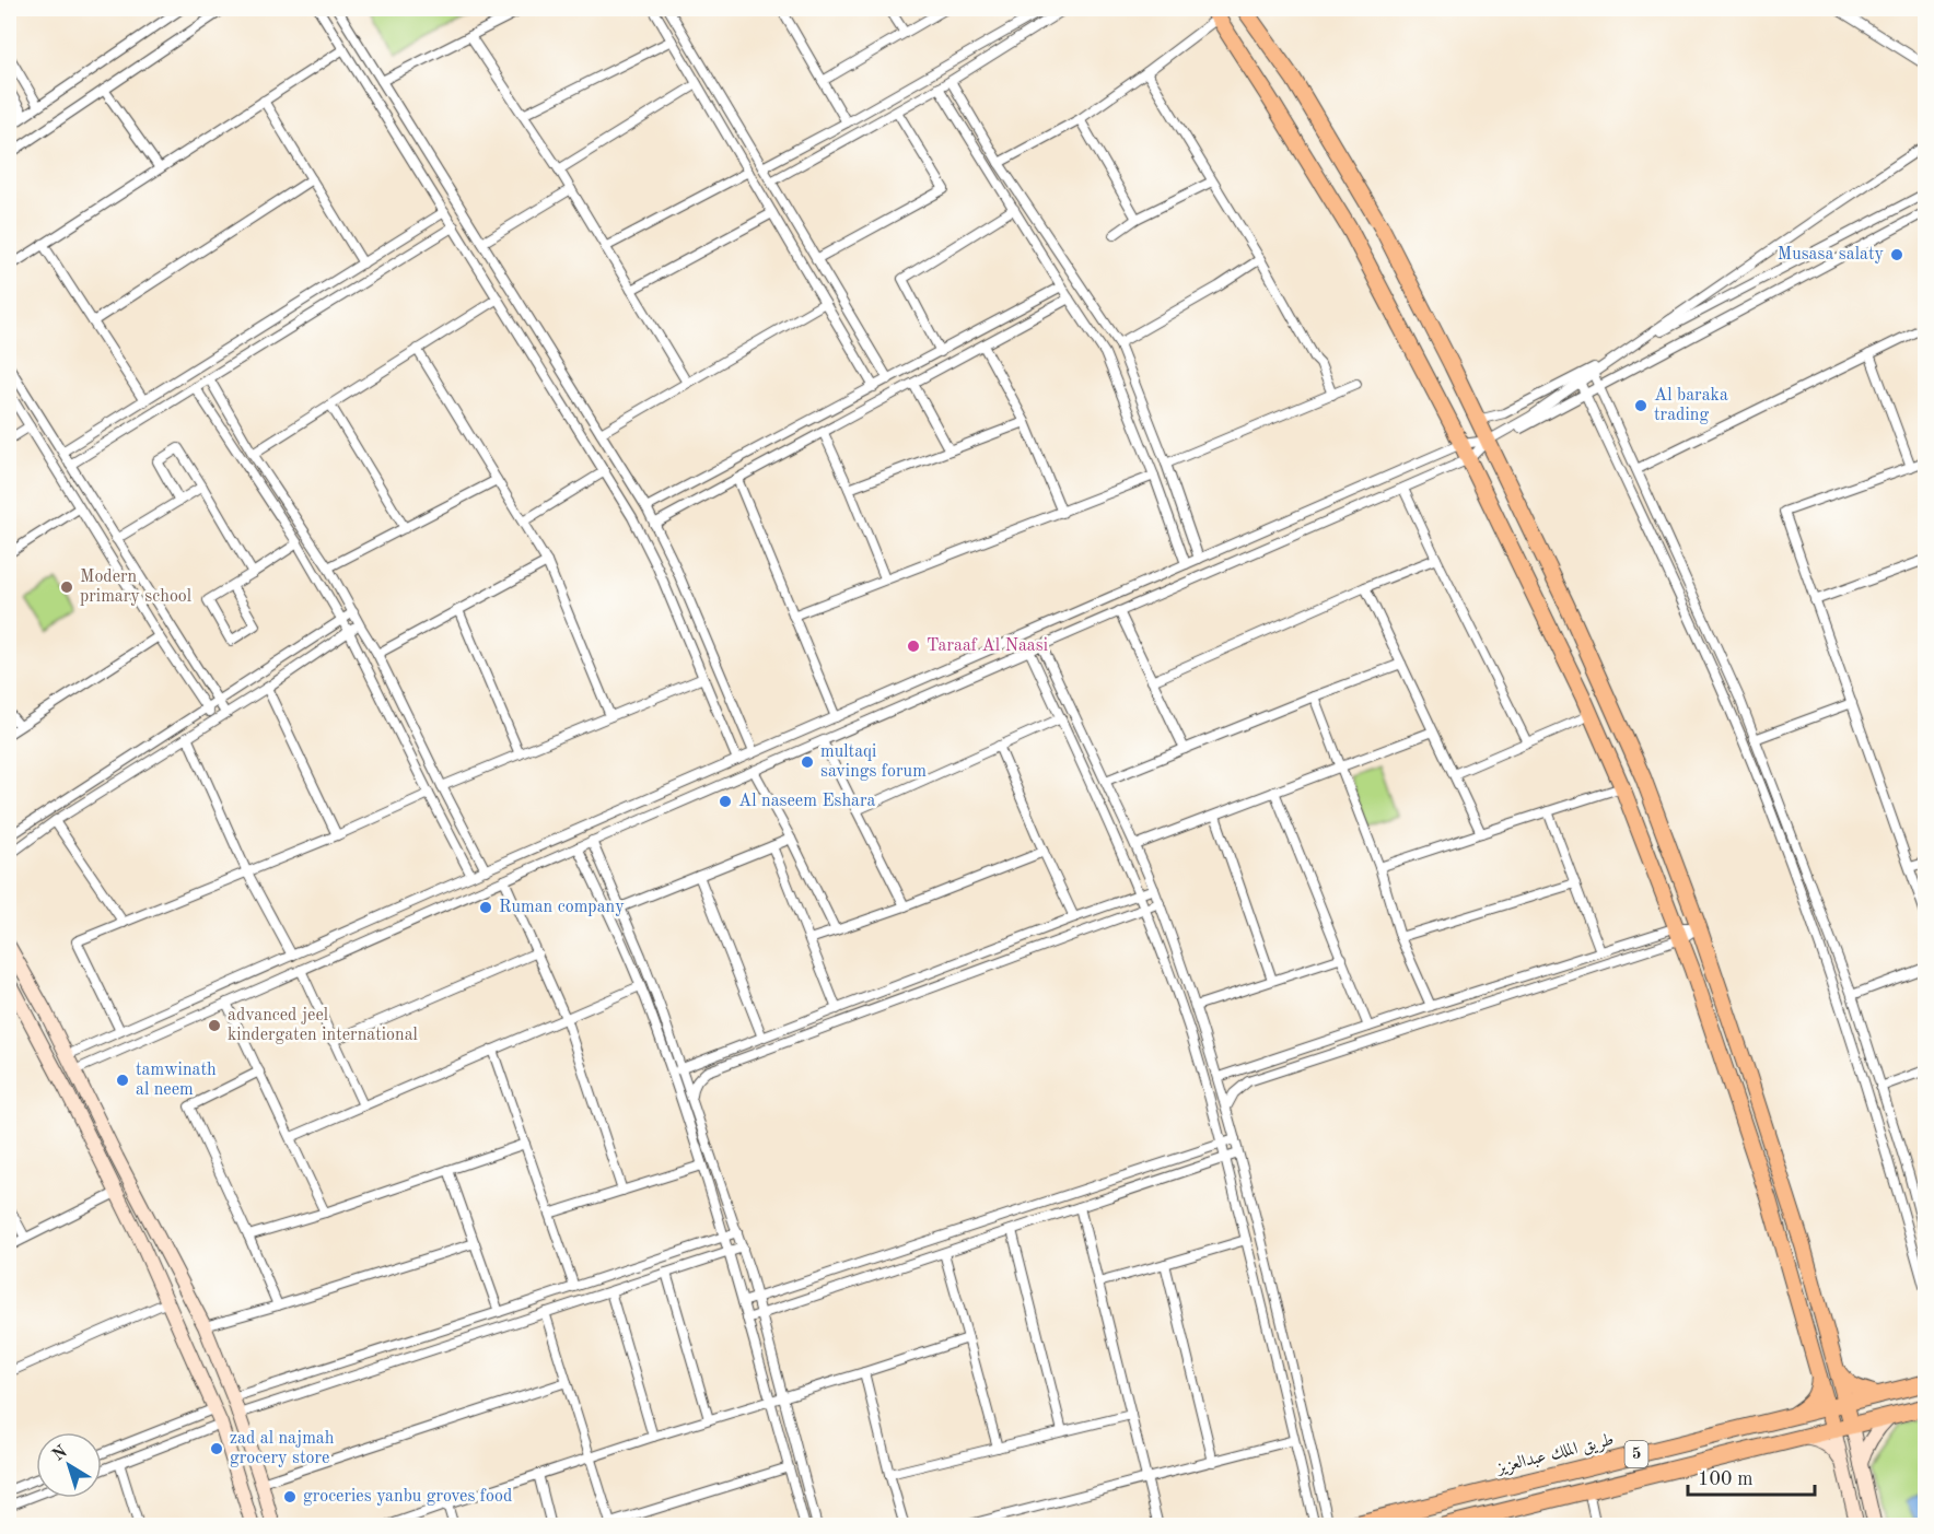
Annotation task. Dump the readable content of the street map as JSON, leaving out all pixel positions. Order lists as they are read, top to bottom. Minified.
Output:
{"streets":{"highway":["طريق الملك عبدالعزيز","5"]},"places":["Musasa salaty","Al baraka trading","Modern primary school","Taraaf Al Naasi","multaqi savings forum","Al naseem Eshara","Ruman company","advanced jeel kindergaten international","tamwinath al neem","zad al najmah grocery store","groceries yanbu groves food"],"scale_bar":"100 m","north":"top left"}
